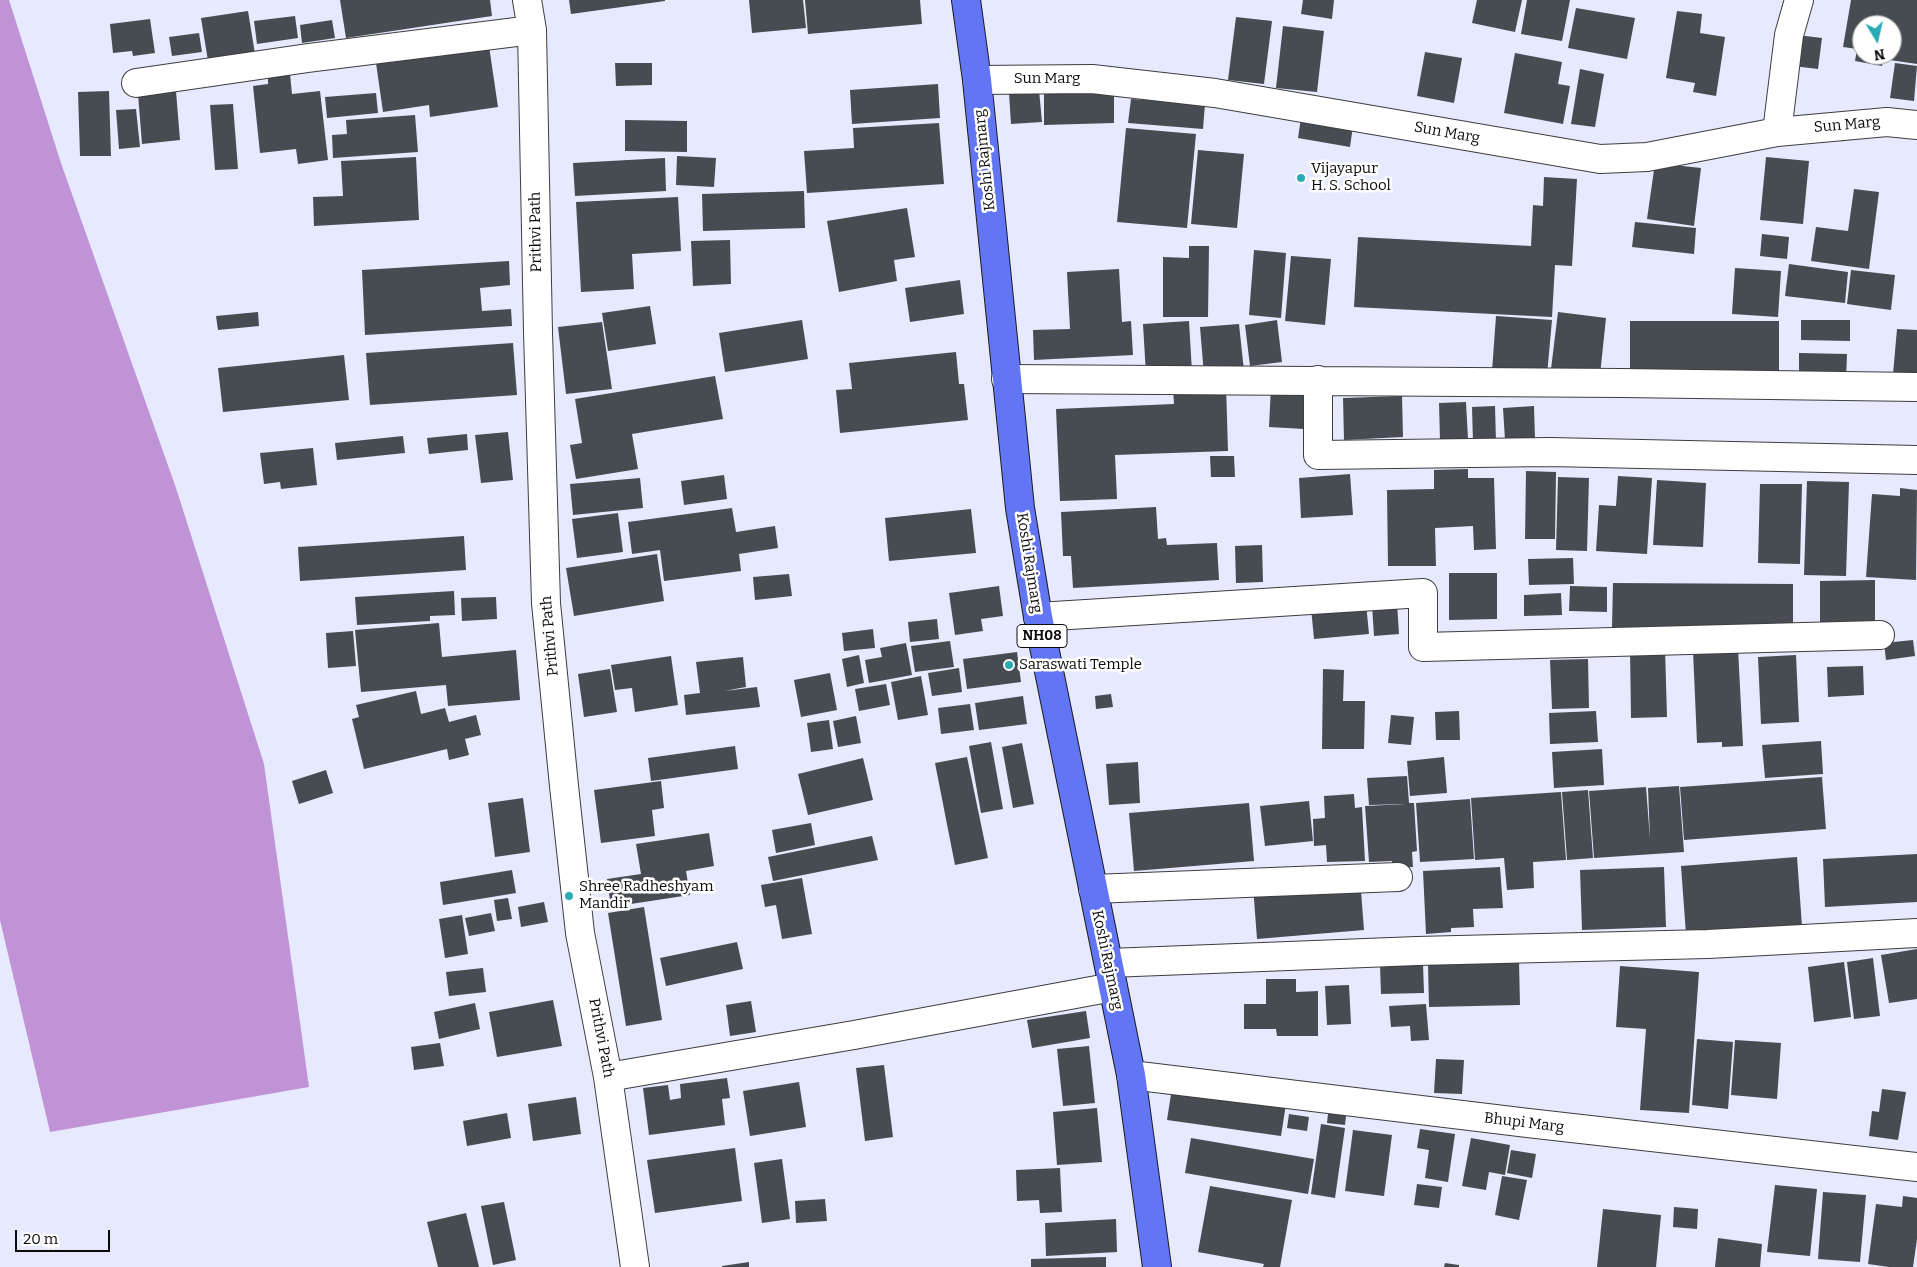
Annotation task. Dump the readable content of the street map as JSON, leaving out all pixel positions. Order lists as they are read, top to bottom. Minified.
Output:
{"streets":{"main road":["Koshi Rajmarg","NH08"],"street":["Sun Marg","Prithvi Path","Bhupi Marg"]},"crossings":[["Sun Marg","Koshi Rajmarg"],["Koshi Rajmarg","Bhupi Marg"]],"places":["Vijayapur H. S. School","Saraswati Temple","Shree Radheshyam Mandir"],"scale_bar":"20 m","north":"bottom"}
